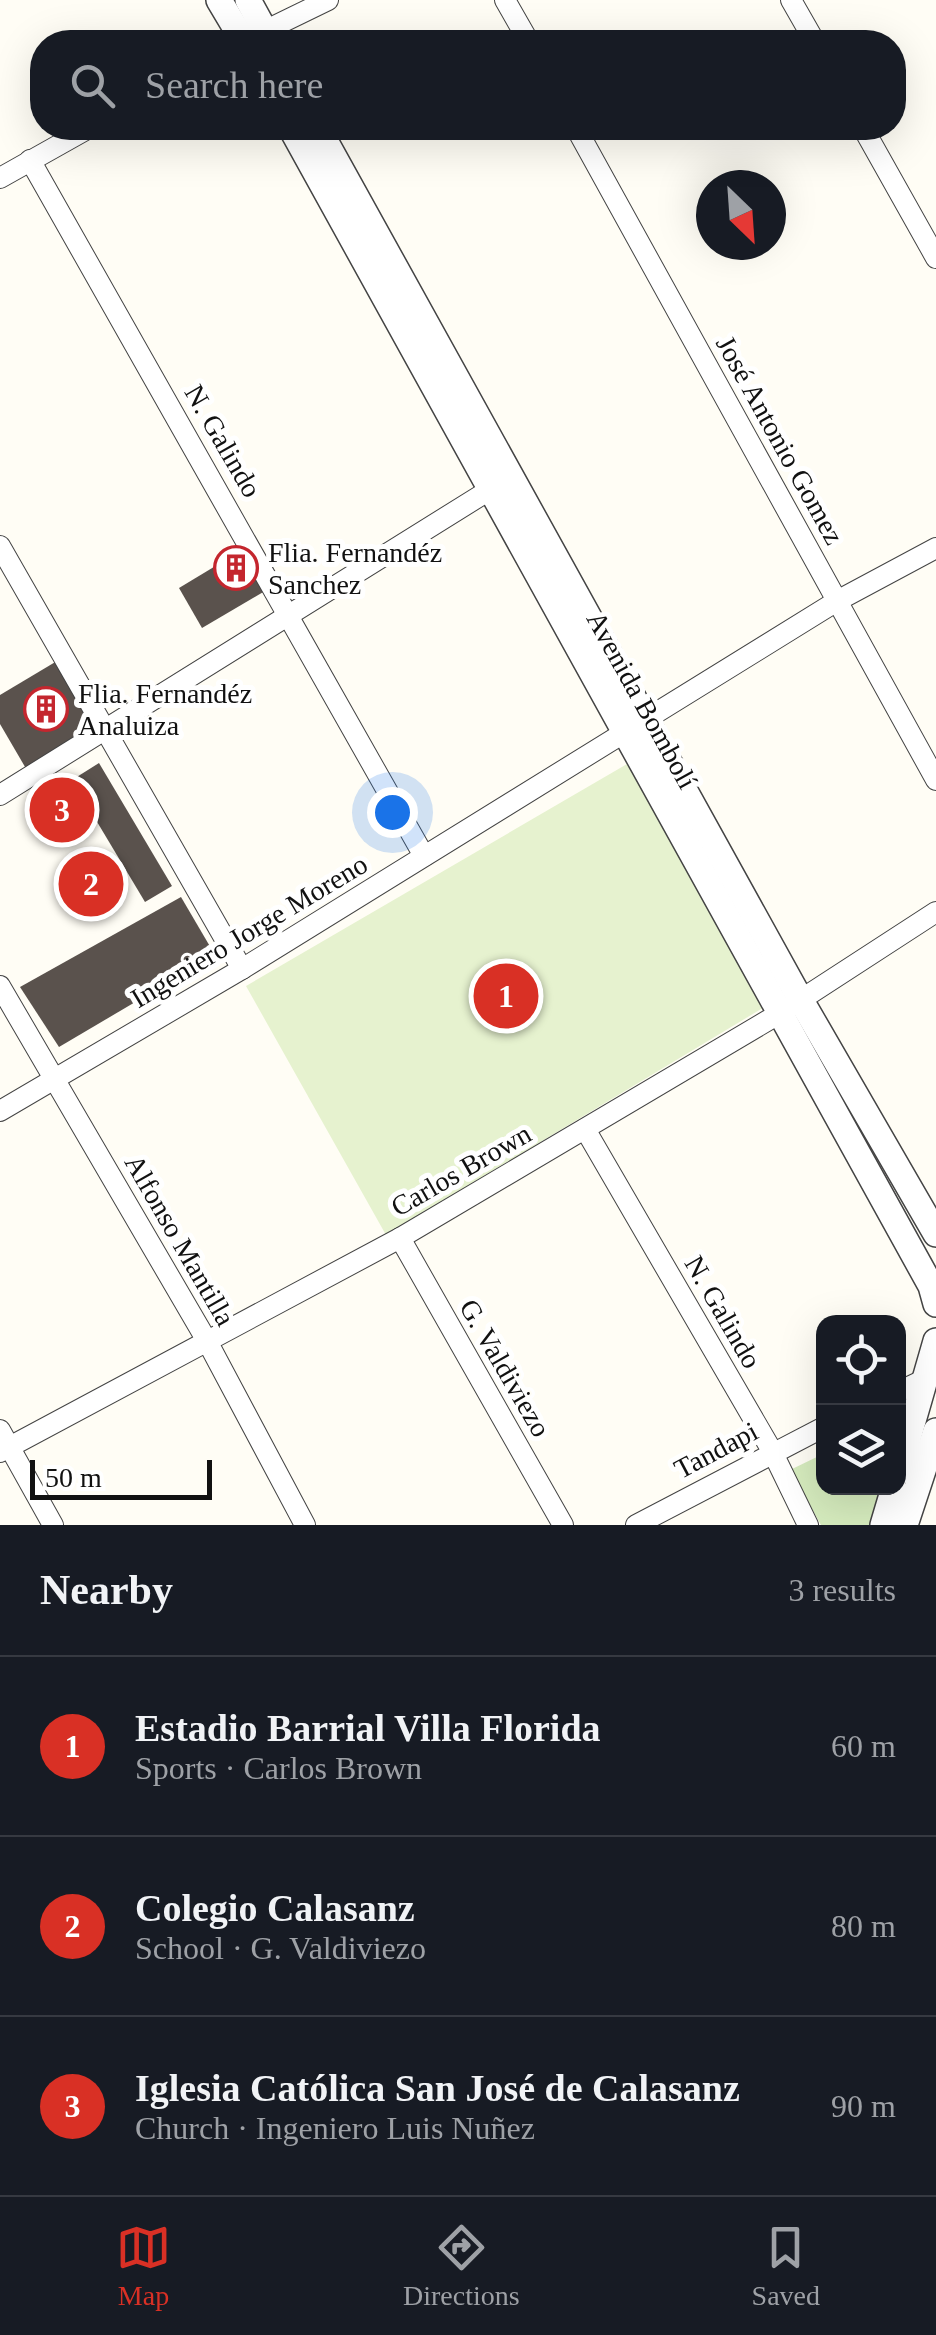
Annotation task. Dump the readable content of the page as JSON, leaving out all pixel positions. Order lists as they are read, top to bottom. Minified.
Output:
{"streets":{"street":["José Antonio Gomez","N. Galindo","Avenida Bombolí","Ingeniero Jorge Moreno","Carlos Brown","Alfonso Mantilla","G. Valdiviezo","Tandapi"]},"crossings":[["José Antonio Gomez","Ingeniero Jorge Moreno"],["N. Galindo","Ingeniero Jorge Moreno"],["N. Galindo","Carlos Brown"],["N. Galindo","Tandapi"],["Avenida Bombolí","Ingeniero Jorge Moreno"],["Avenida Bombolí","Carlos Brown"],["Ingeniero Jorge Moreno","Alfonso Mantilla"],["Carlos Brown","Alfonso Mantilla"],["Carlos Brown","G. Valdiviezo"]],"places":{"building":["Flia. Fernandéz Sanchez","Flia. Fernandéz Analuiza"]},"scale_bar":"50 m","north":"bottom right","page":{"search":"Search here","pins":["3","2","1"],"scale":"50 m","heading":["Nearby","3 results"],"list":[{"mark":"1","name":"Estadio Barrial Villa Florida","note":"Sports · Carlos Brown","value":"60 m"},{"mark":"2","name":"Colegio Calasanz","note":"School · G. Valdiviezo","value":"80 m"},{"mark":"3","name":"Iglesia Católica San José de Calasanz","note":"Church · Ingeniero Luis Nuñez","value":"90 m"}],"nav":["Map","Directions","Saved"]}}
